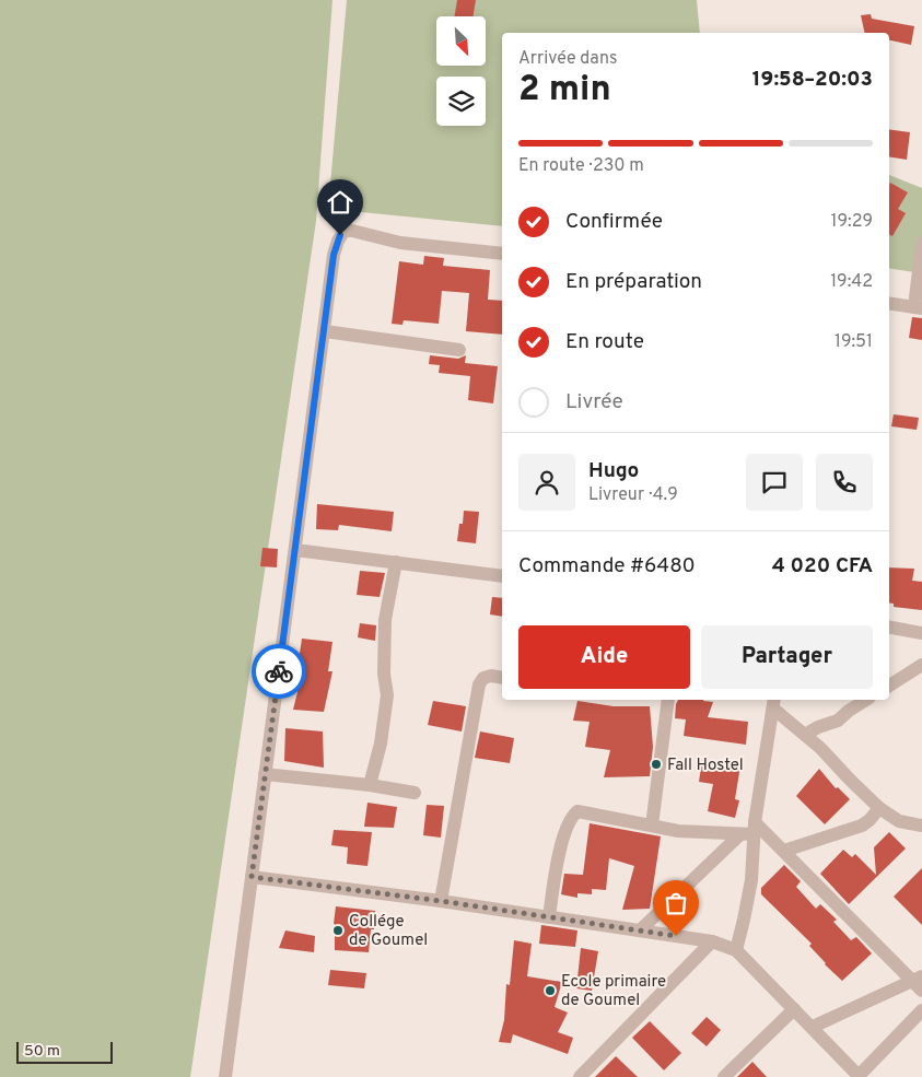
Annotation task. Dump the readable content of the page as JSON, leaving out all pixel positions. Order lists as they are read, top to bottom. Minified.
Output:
{"places":["Fall Hostel","Collége de Goumel","Ecole primaire de Goumel"],"scale_bar":"50 m","north":"bottom right","page":{"heading":["2 min","Arrivée dans","19:58–20:03"],"panel":["Hugo","Livreur · 4.9","Commande #6480","4 020 CFA"],"bar":"En route · 230 m","list":[["Confirmée","19:29"],["En préparation","19:42"],["En route","19:51"],"Livrée"],"buttons":["Aide","Partager"],"scale":"50 m"}}
